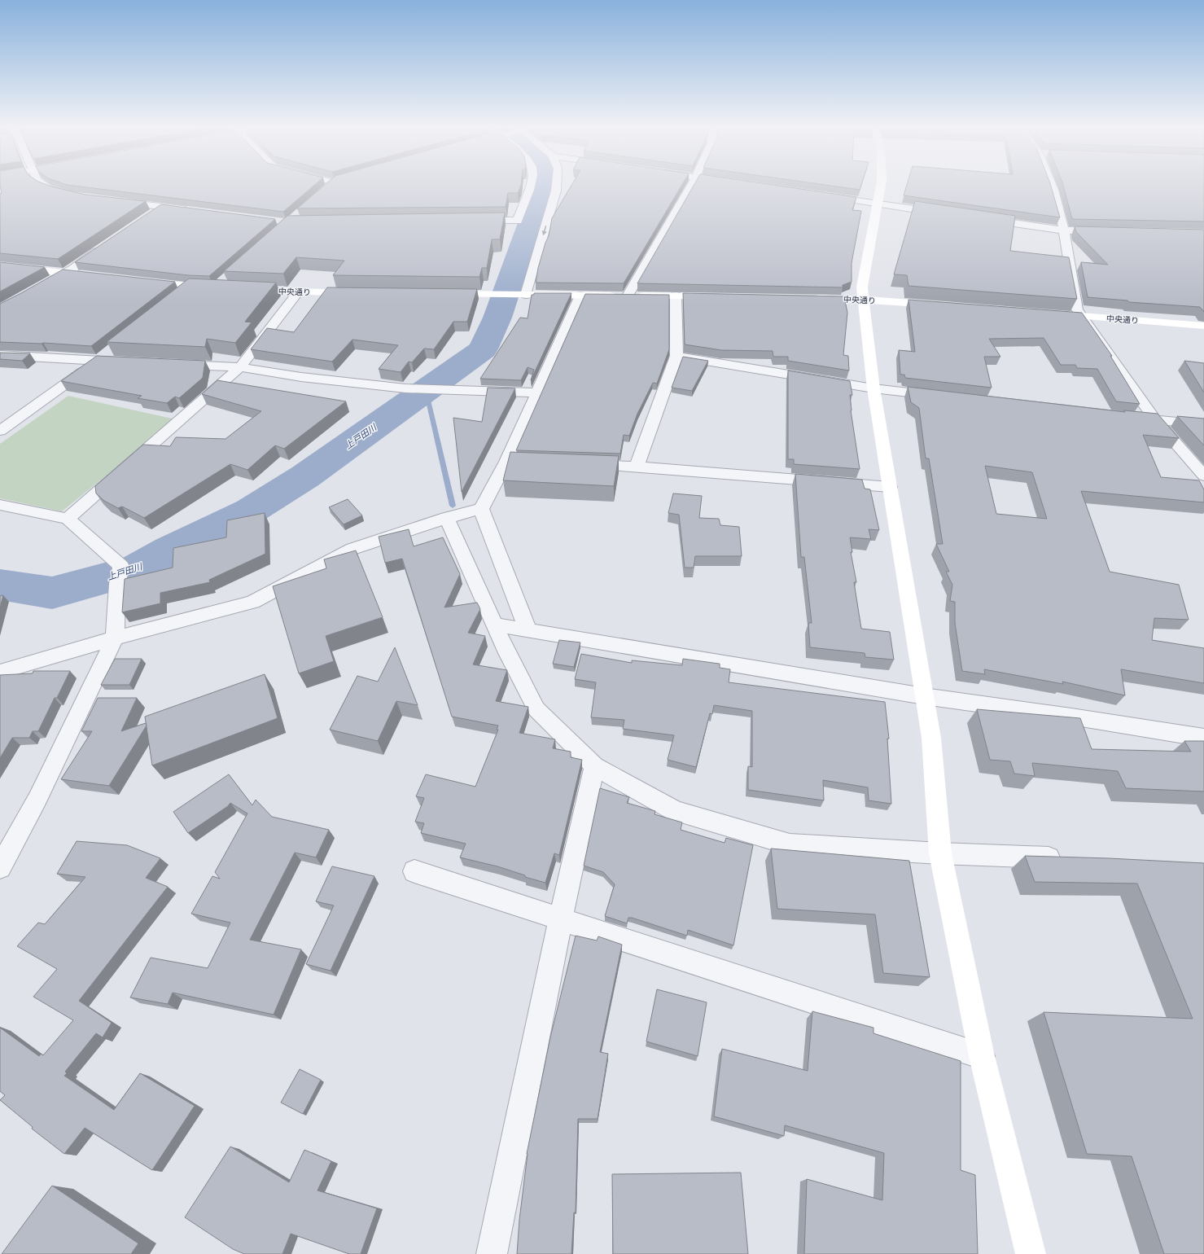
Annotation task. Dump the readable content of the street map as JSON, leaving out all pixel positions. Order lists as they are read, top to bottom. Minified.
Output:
{"streets":{"street":["中央通り"]},"water":["上戸田川"]}
